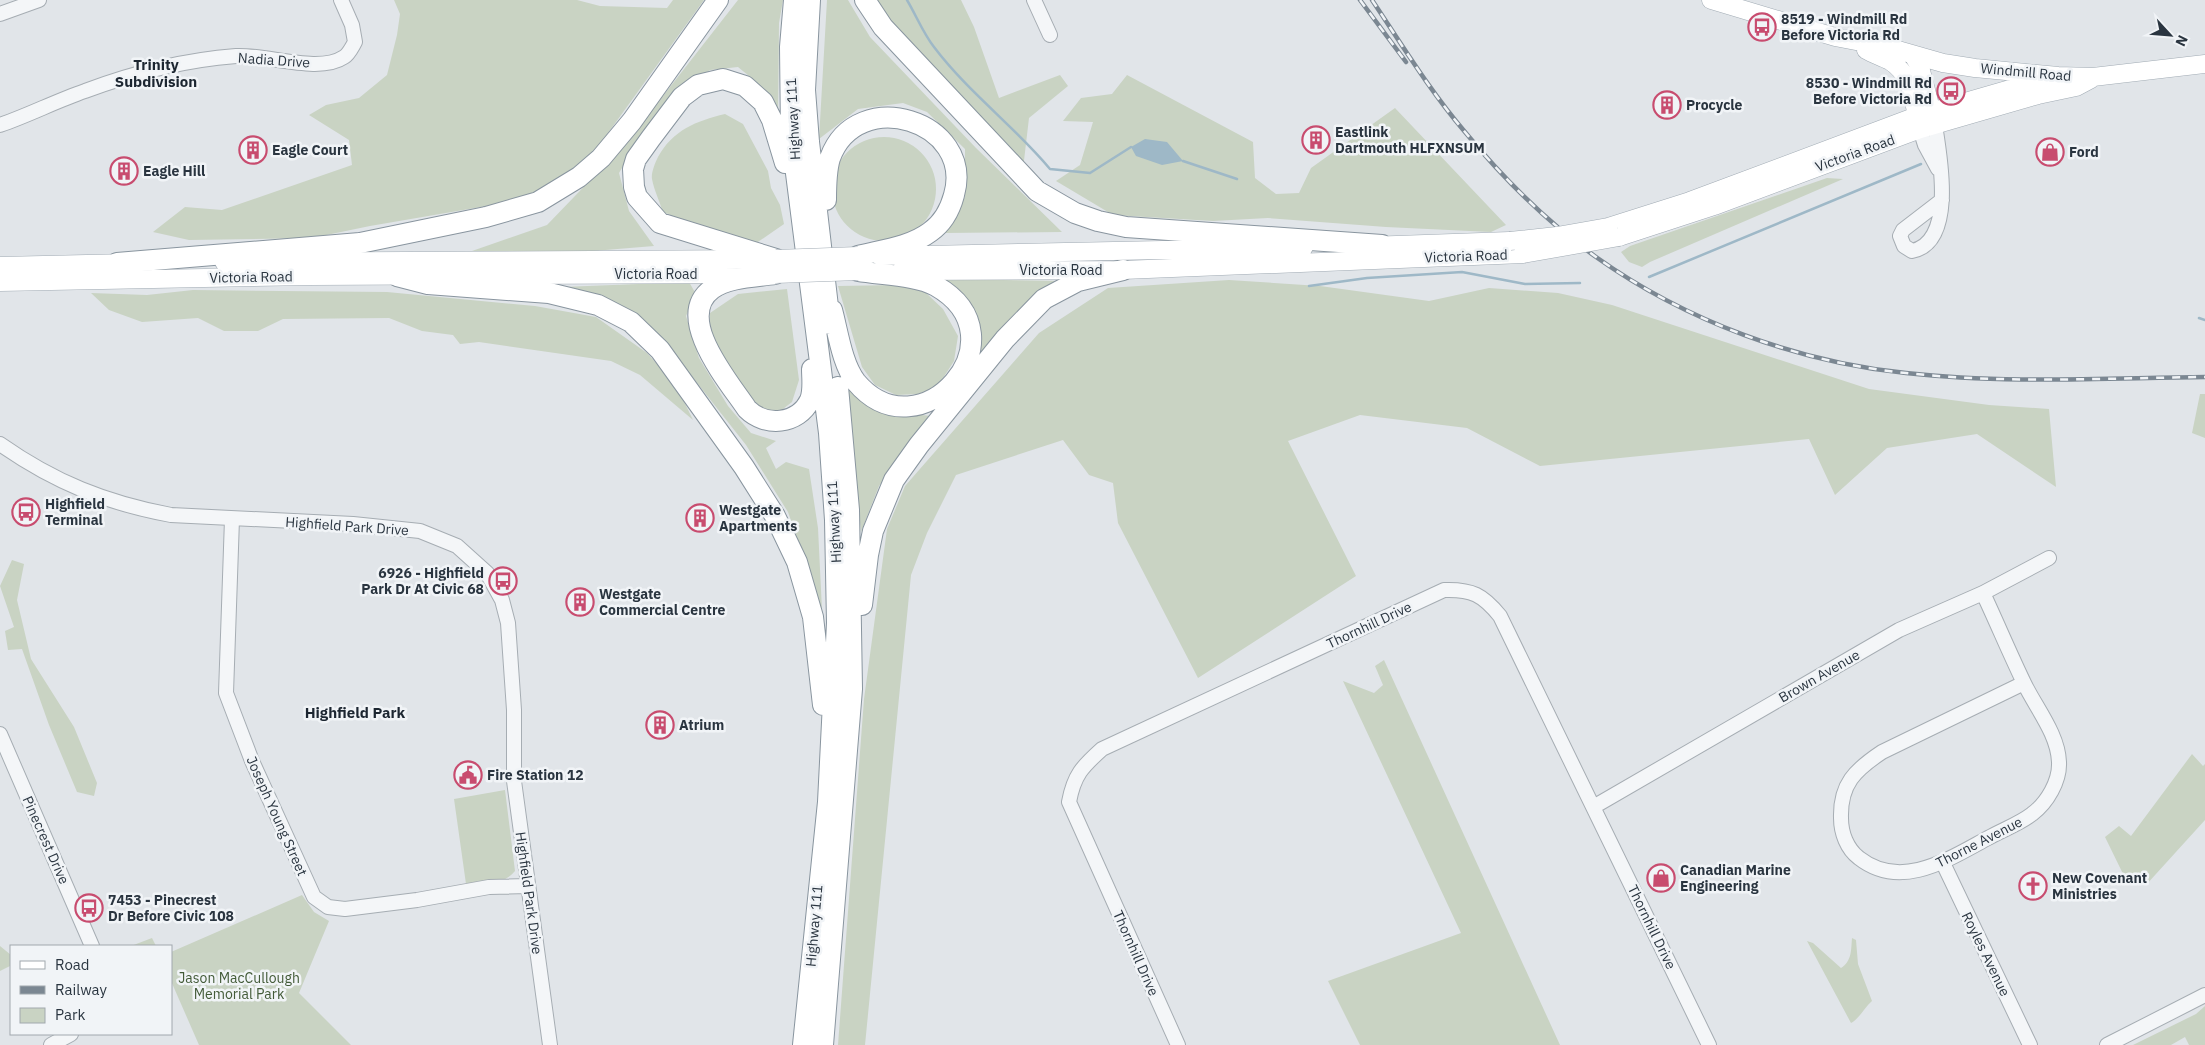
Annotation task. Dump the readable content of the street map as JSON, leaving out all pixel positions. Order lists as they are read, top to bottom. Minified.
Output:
{"streets":{"highway":["Highway 111"],"main road":["Windmill Road","Victoria Road"],"street":["Nadia Drive","Highfield Park Drive","Thornhill Drive","Brown Avenue","Joseph Young Street","Pinecrest Drive","Thorne Avenue","Royles Avenue"]},"crossings":[["Windmill Road","Victoria Road"],["Highfield Park Drive","Joseph Young Street"],["Thornhill Drive","Brown Avenue"],["Brown Avenue","Thorne Avenue"],["Thorne Avenue","Royles Avenue"]],"districts":["Trinity Subdivision","Highfield Park"],"parks":["Jason MacCullough Memorial Park"],"places":{"bus stop":["8519 - Windmill Rd Before Victoria Rd","8530 - Windmill Rd Before Victoria Rd","Highfield Terminal","6926 - Highfield Park Dr At Civic 68","7453 - Pinecrest Dr Before Civic 108"],"building":["Procycle","Eastlink Dartmouth HLFXNSUM","Eagle Court","Eagle Hill","Westgate Apartments","Westgate Commercial Centre","Atrium"],"shop":["Ford","Canadian Marine Engineering"],"public building":["Fire Station 12"],"church":["New Covenant Ministries"]},"legend":["Road","Railway","Park"],"north":"bottom right"}
